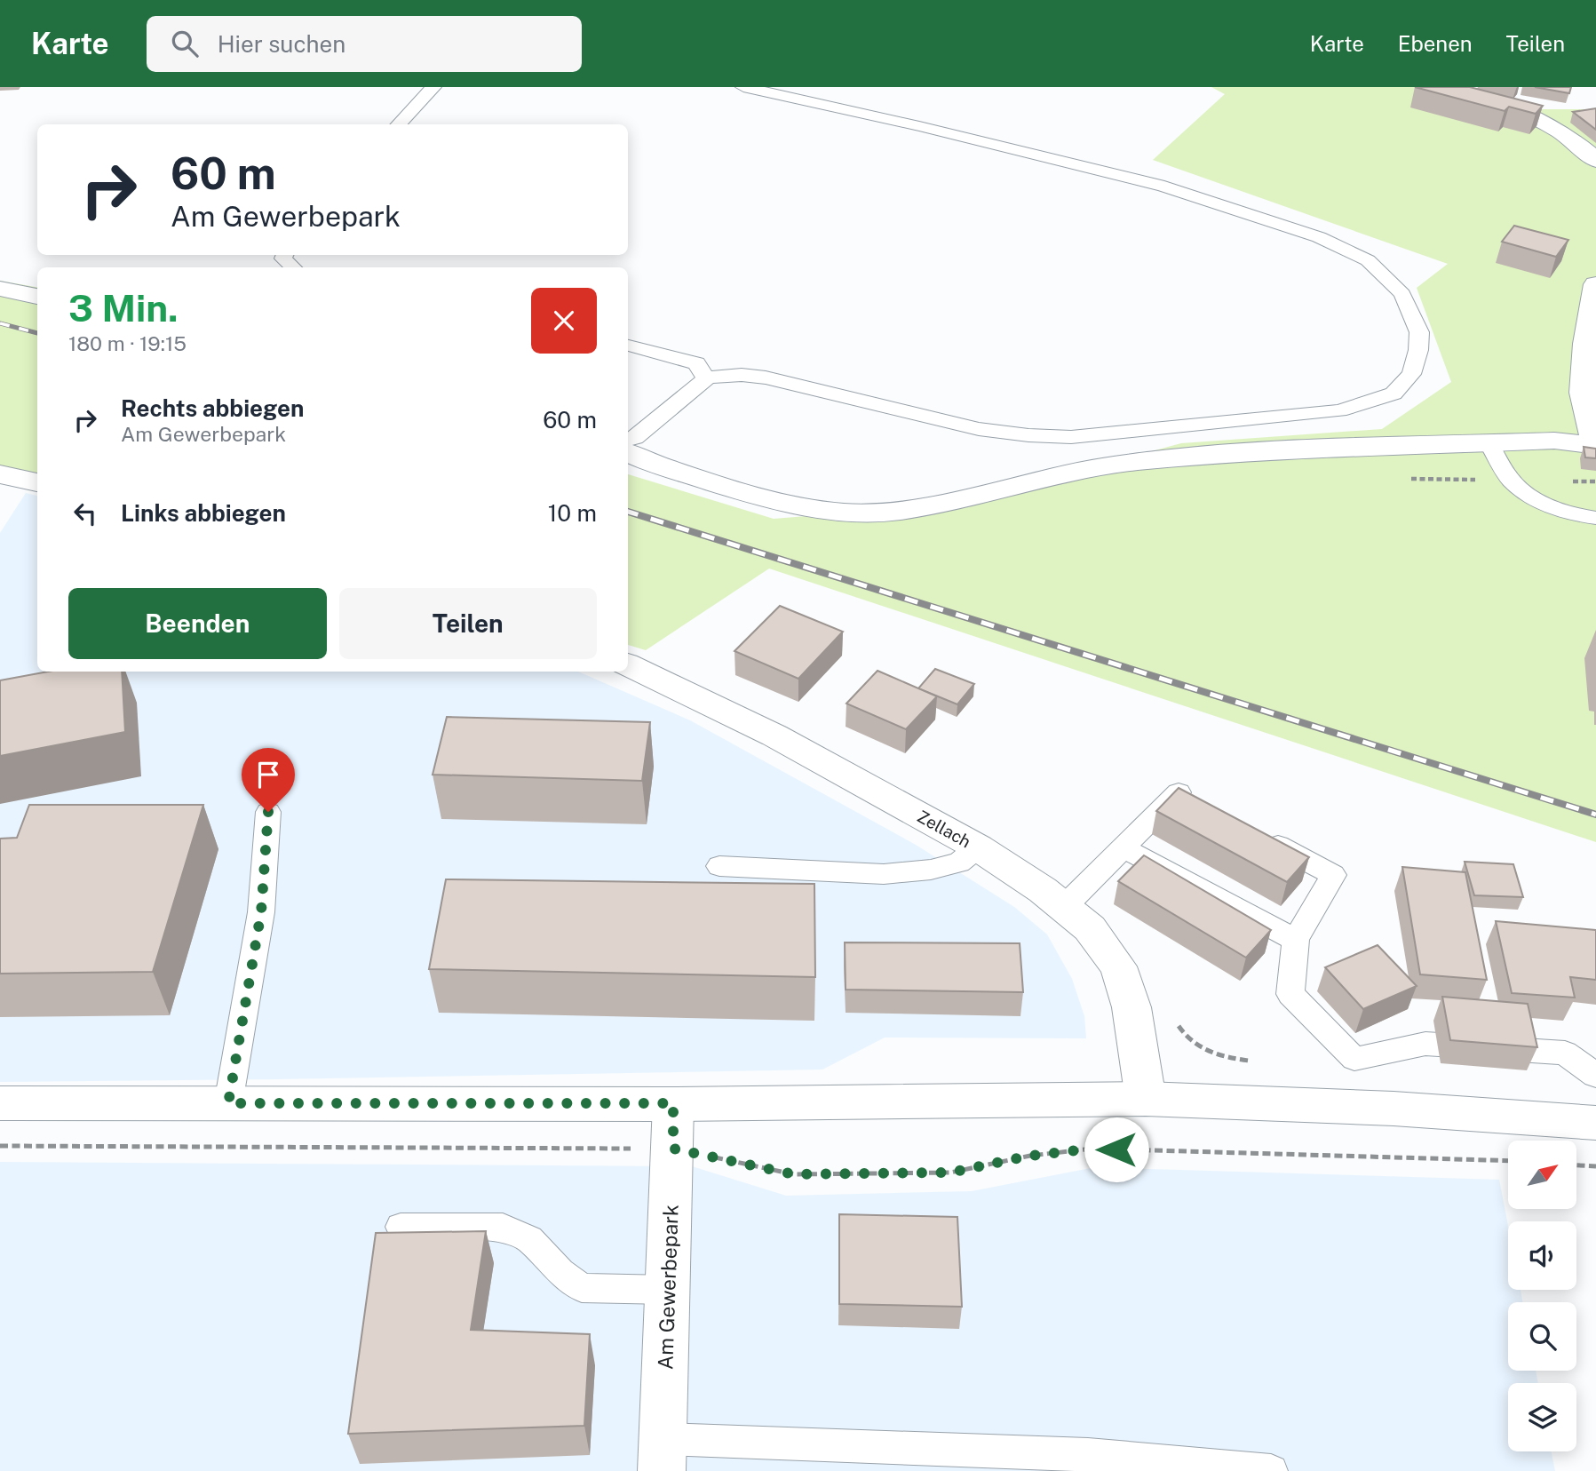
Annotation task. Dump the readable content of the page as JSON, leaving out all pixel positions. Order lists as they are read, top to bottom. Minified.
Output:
{"streets":{"street":["Zellach","Am Gewerbepark"]},"north":"top right","page":{"header":"Karte","search":"Hier suchen","nav":["Karte","Ebenen","Teilen"],"turn":["60 m","Am Gewerbepark"],"heading":["3 Min.","180 m · 19:15"],"list":[{"name":"Rechts abbiegen","note":"Am Gewerbepark","value":"60 m"},{"name":"Links abbiegen","value":"10 m"}],"buttons":["Beenden","Teilen"]}}
